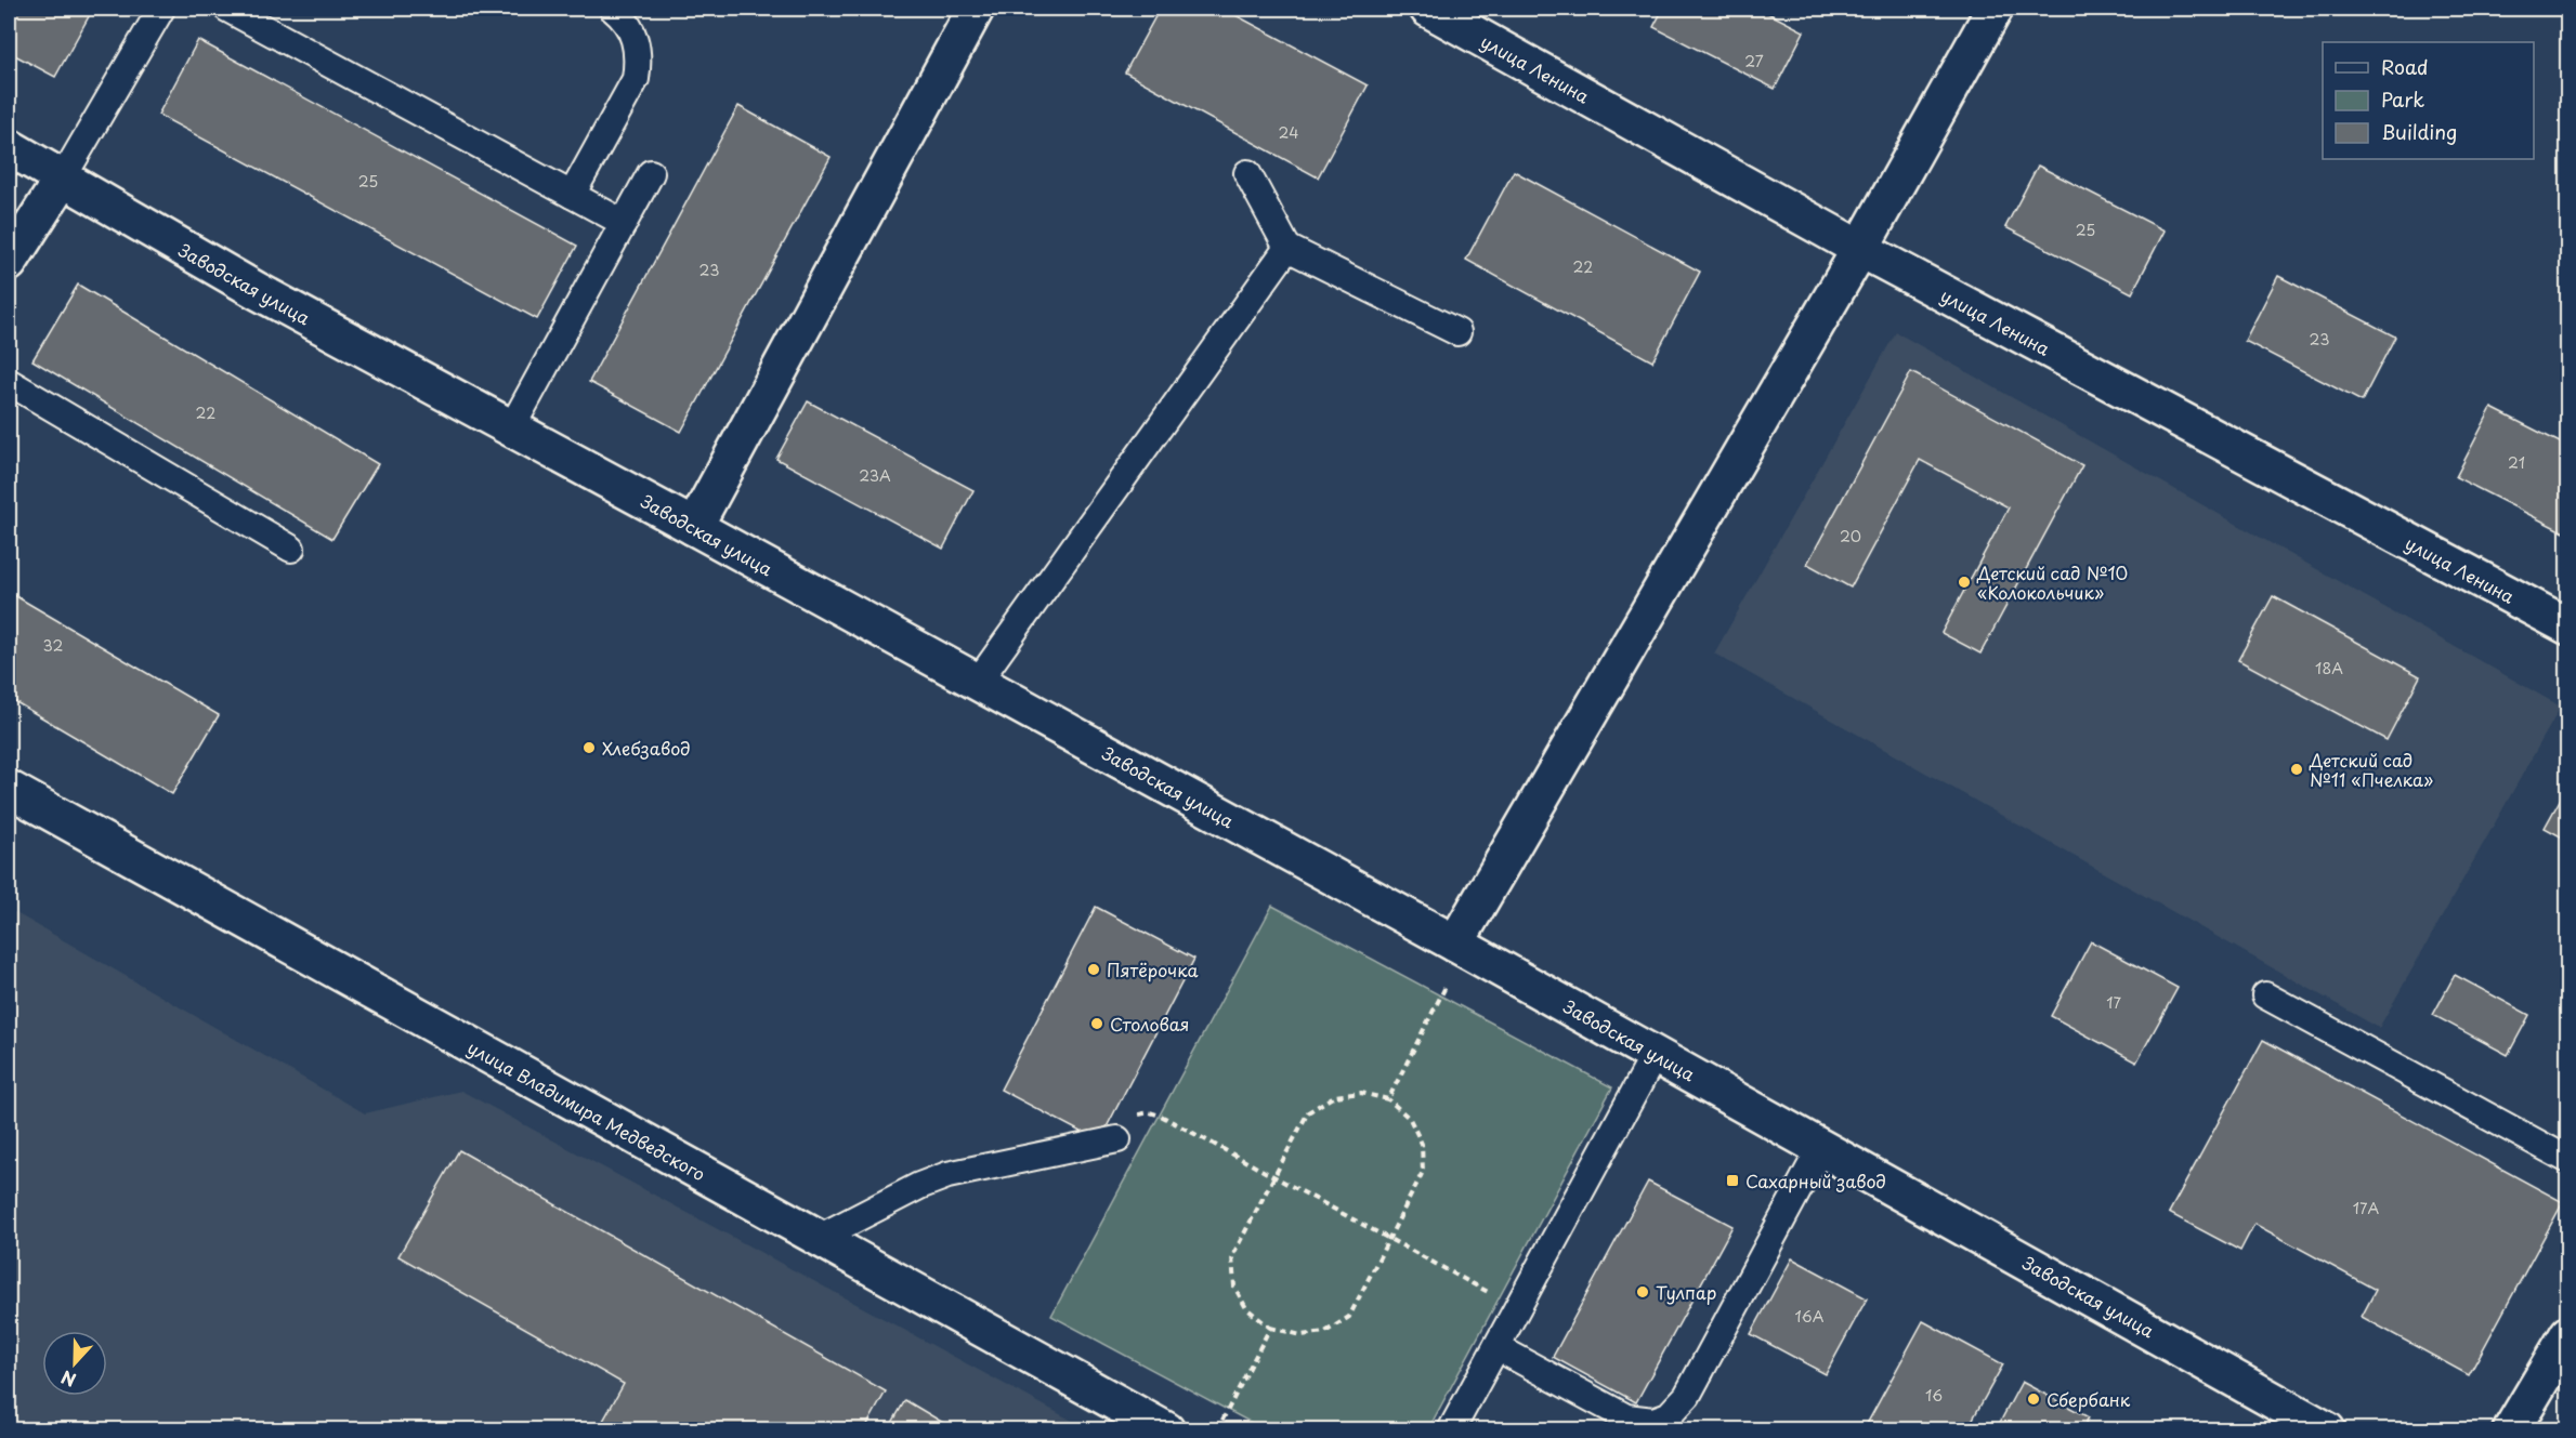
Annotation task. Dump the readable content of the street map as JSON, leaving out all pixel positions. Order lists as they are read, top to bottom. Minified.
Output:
{"streets":{"street":["улица Ленина","Заводская улица","улица Владимира Медведского"]},"places":{"other":["Детский сад №10 «Колокольчик»","Хлебзавод","Детский сад №11 «Пчелка»","Пятёрочка","Столовая","Тулпар","Сбербанк"],"transit":["Сахарный завод"]},"house_numbers":["27","24","25","25","22","23","23","22","21","23А","20","32","18А","17","17А","16А","16"],"legend":["Road","Park","Building"],"north":"bottom"}
